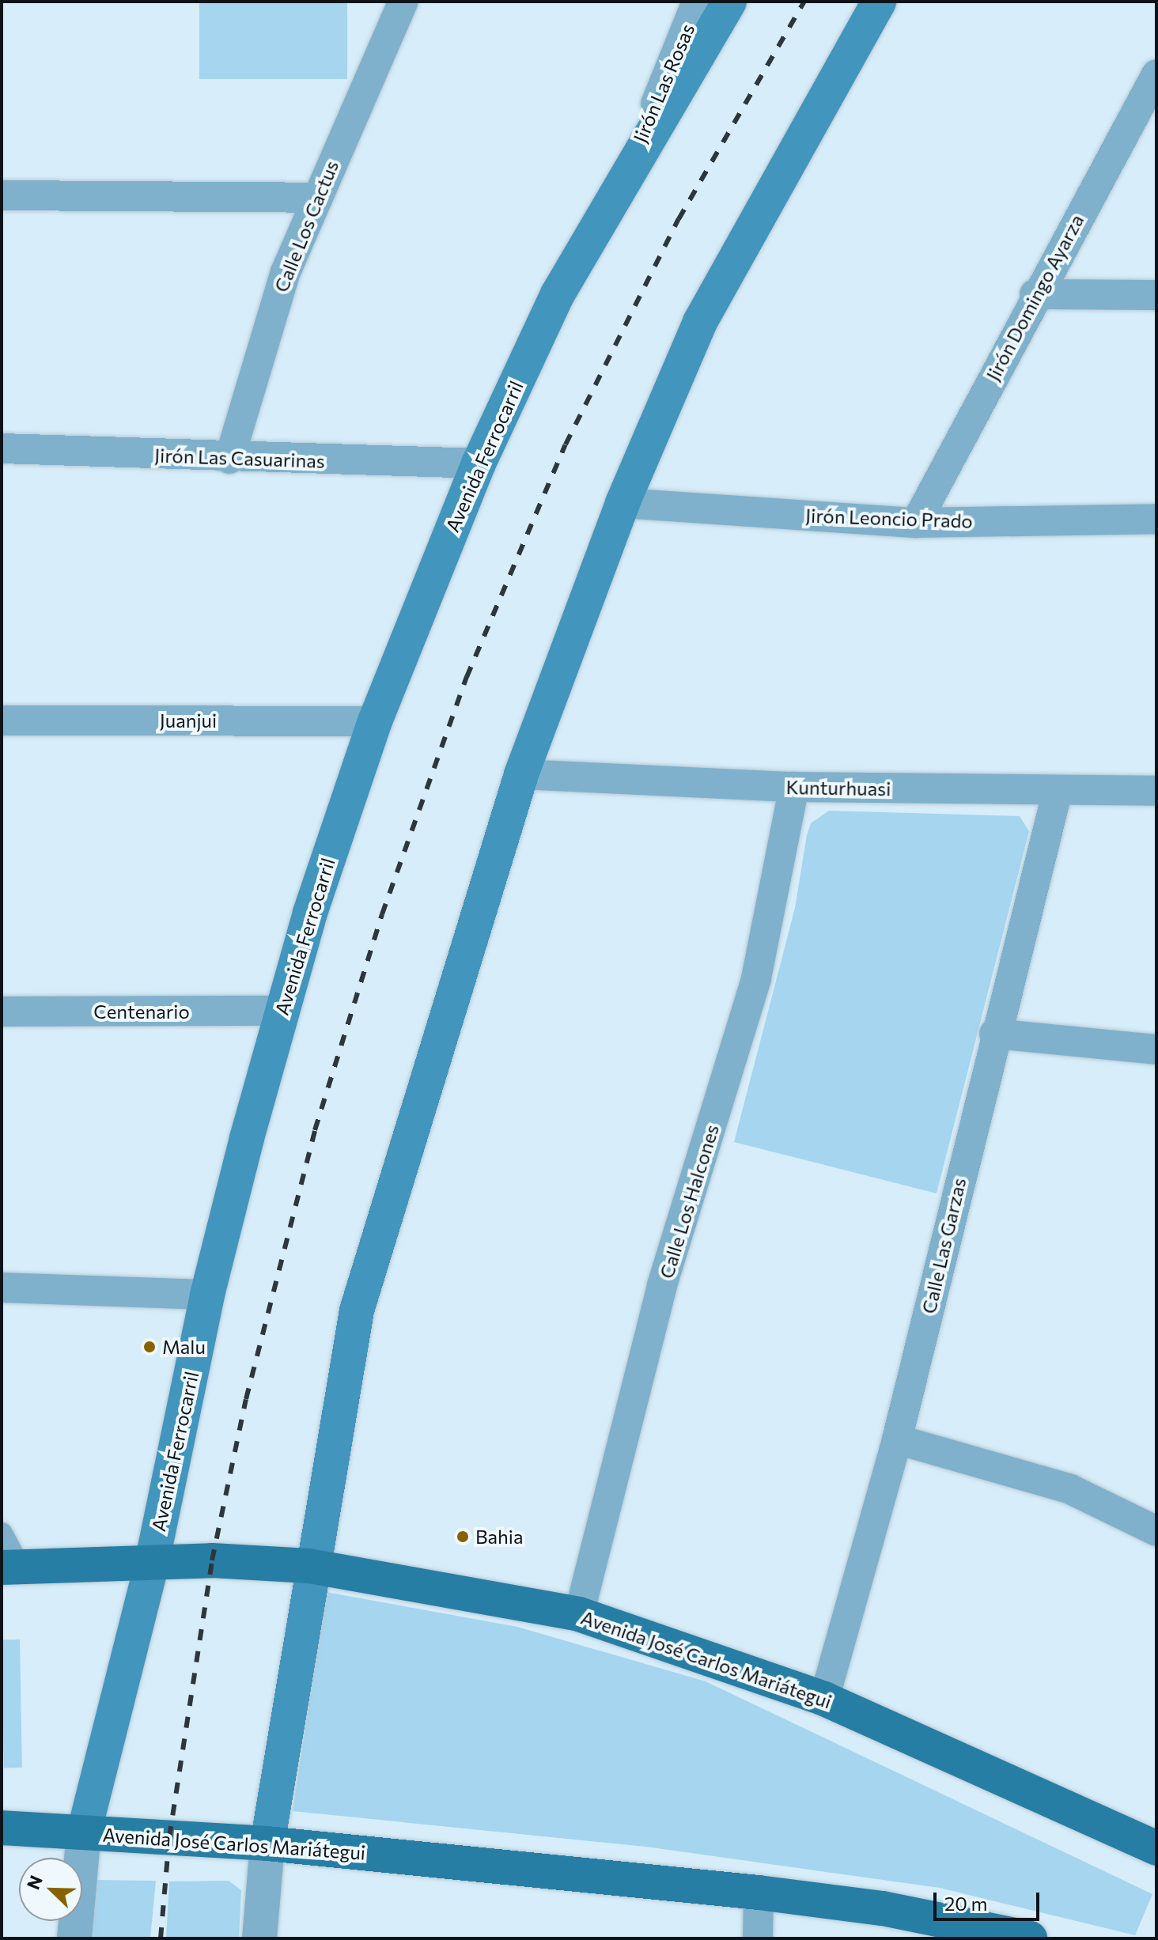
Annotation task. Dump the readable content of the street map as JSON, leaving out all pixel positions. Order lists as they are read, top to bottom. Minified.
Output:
{"streets":{"main road":["Avenida Ferrocarril","Avenida José Carlos Mariátegui"],"street":["Jirón Las Rosas","Calle Los Cactus","Jirón Domingo Ayarza","Jirón Las Casuarinas","Jirón Leoncio Prado","Juanjui","Kunturhuasi","Centenario","Calle Los Halcones","Calle Las Garzas"]},"crossings":[["Jirón Las Rosas","Avenida Ferrocarril"],["Calle Los Cactus","Jirón Las Casuarinas"],["Jirón Domingo Ayarza","Jirón Leoncio Prado"],["Avenida Ferrocarril","Jirón Las Casuarinas"],["Avenida Ferrocarril","Juanjui"],["Avenida Ferrocarril","Centenario"],["Avenida Ferrocarril","Avenida José Carlos Mariátegui"],["Kunturhuasi","Calle Los Halcones"],["Kunturhuasi","Calle Las Garzas"],["Calle Los Halcones","Avenida José Carlos Mariátegui"],["Calle Las Garzas","Avenida José Carlos Mariátegui"]],"places":["Malu","Bahia"],"scale_bar":"20 m","north":"top left"}
